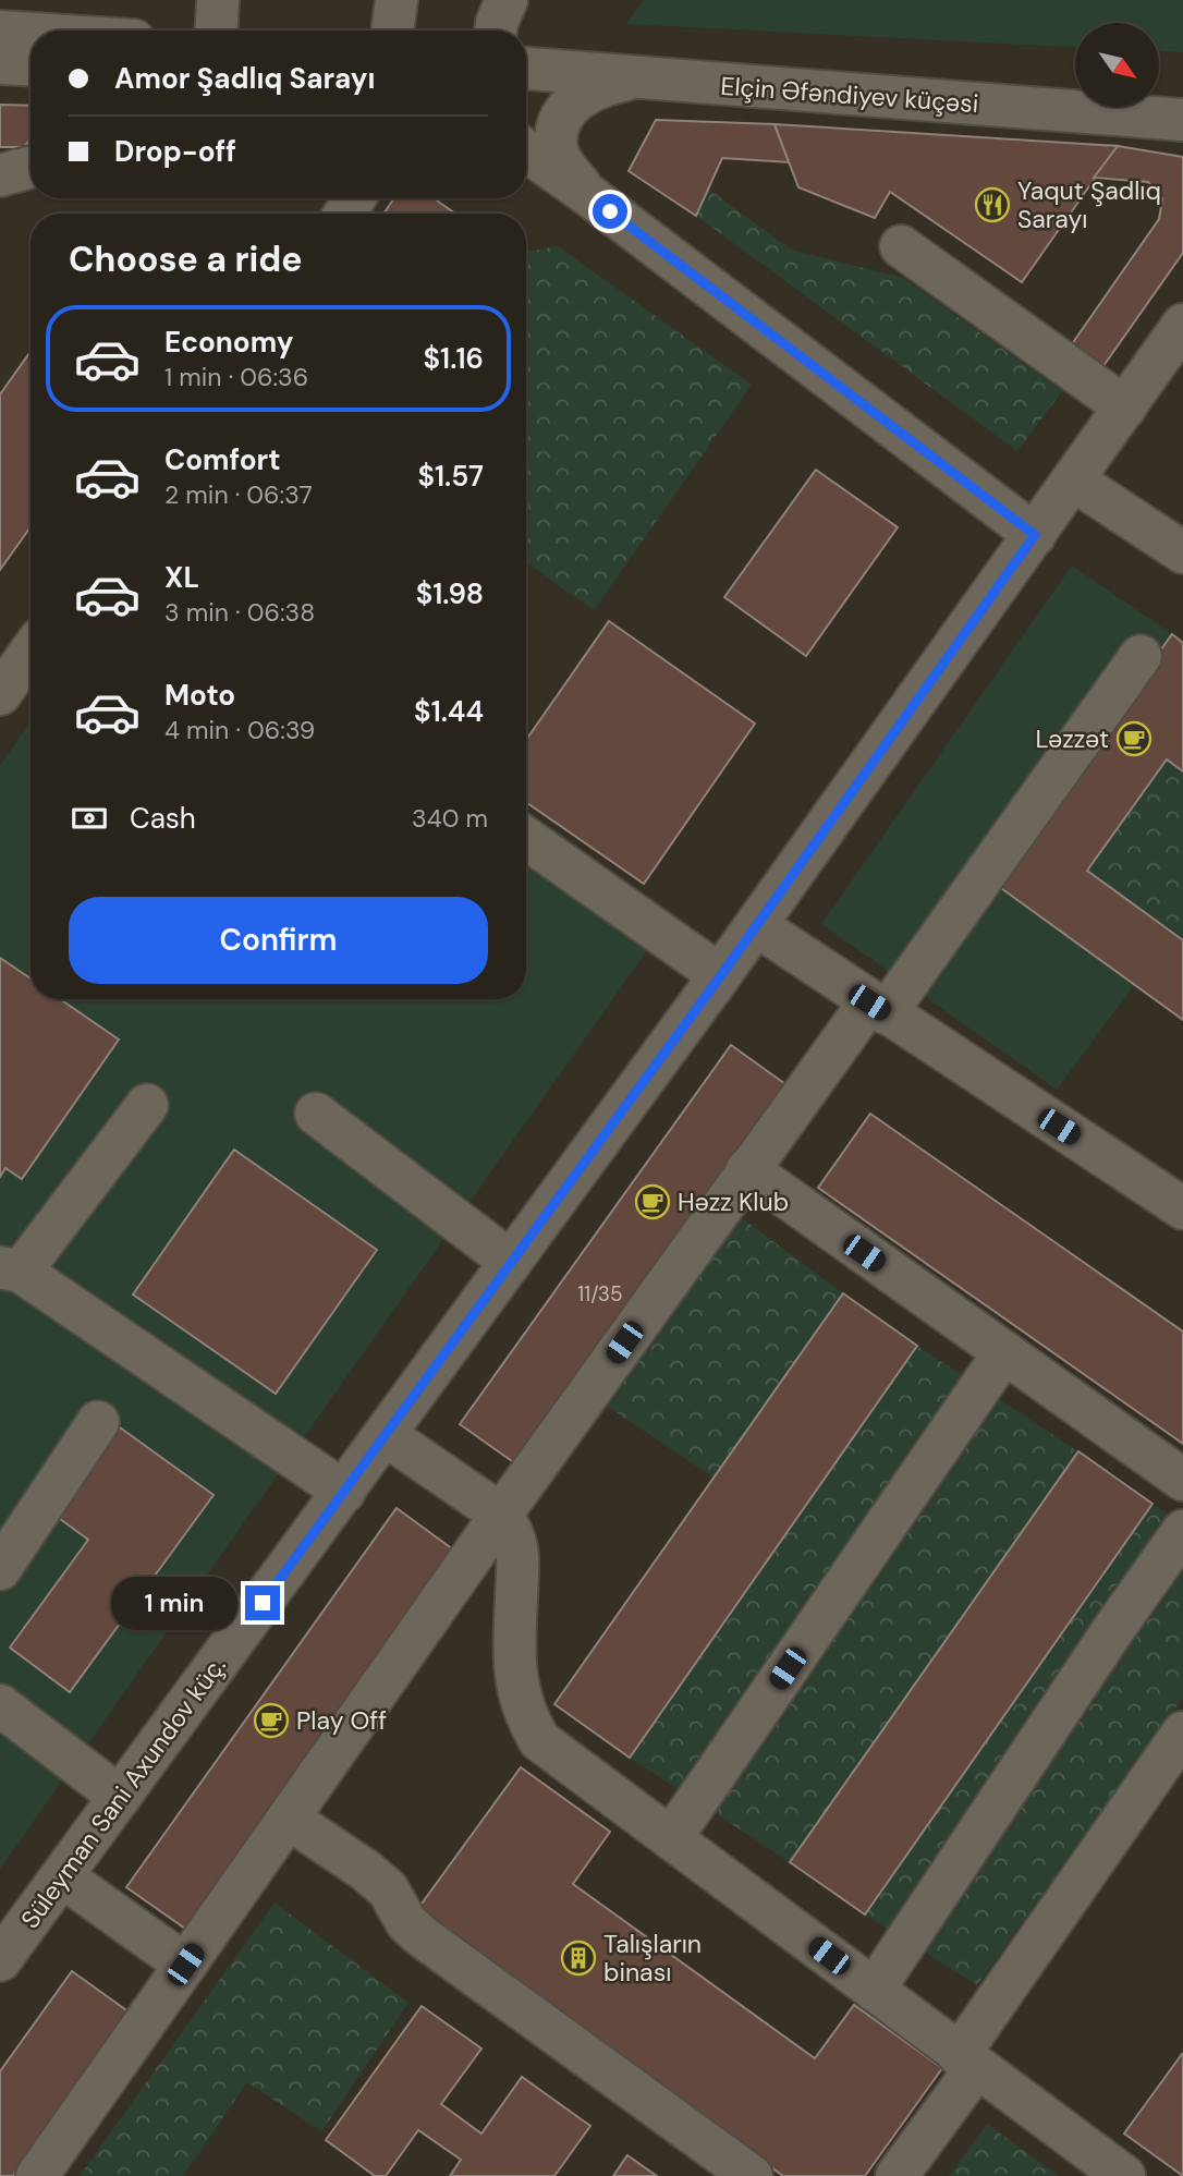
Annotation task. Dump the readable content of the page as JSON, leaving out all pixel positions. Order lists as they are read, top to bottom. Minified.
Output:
{"streets":{"street":["Elçin Əfəndiyev küçəsi","Süleyman Sani Axundov küç."]},"places":{"restaurant":["Yaqut Şadlıq Sarayı"],"cafe":["Ləzzət","Həzz Klub","Play Off"],"building":["Talışların binası"]},"house_numbers":["11/35"],"north":"bottom right","page":{"banner":["Amor Şadlıq Sarayı","Drop-off"],"heading":"Choose a ride","list":[{"name":"Economy","note":"1 min · 06:36","value":"$1.16"},{"name":"Comfort","note":"2 min · 06:37","value":"$1.57"},{"name":"XL","note":"3 min · 06:38","value":"$1.98"},{"name":"Moto","note":"4 min · 06:39","value":"$1.44"}],"pay":["Cash","340 m"],"buttons":"Confirm","bubble":"1 min"}}
